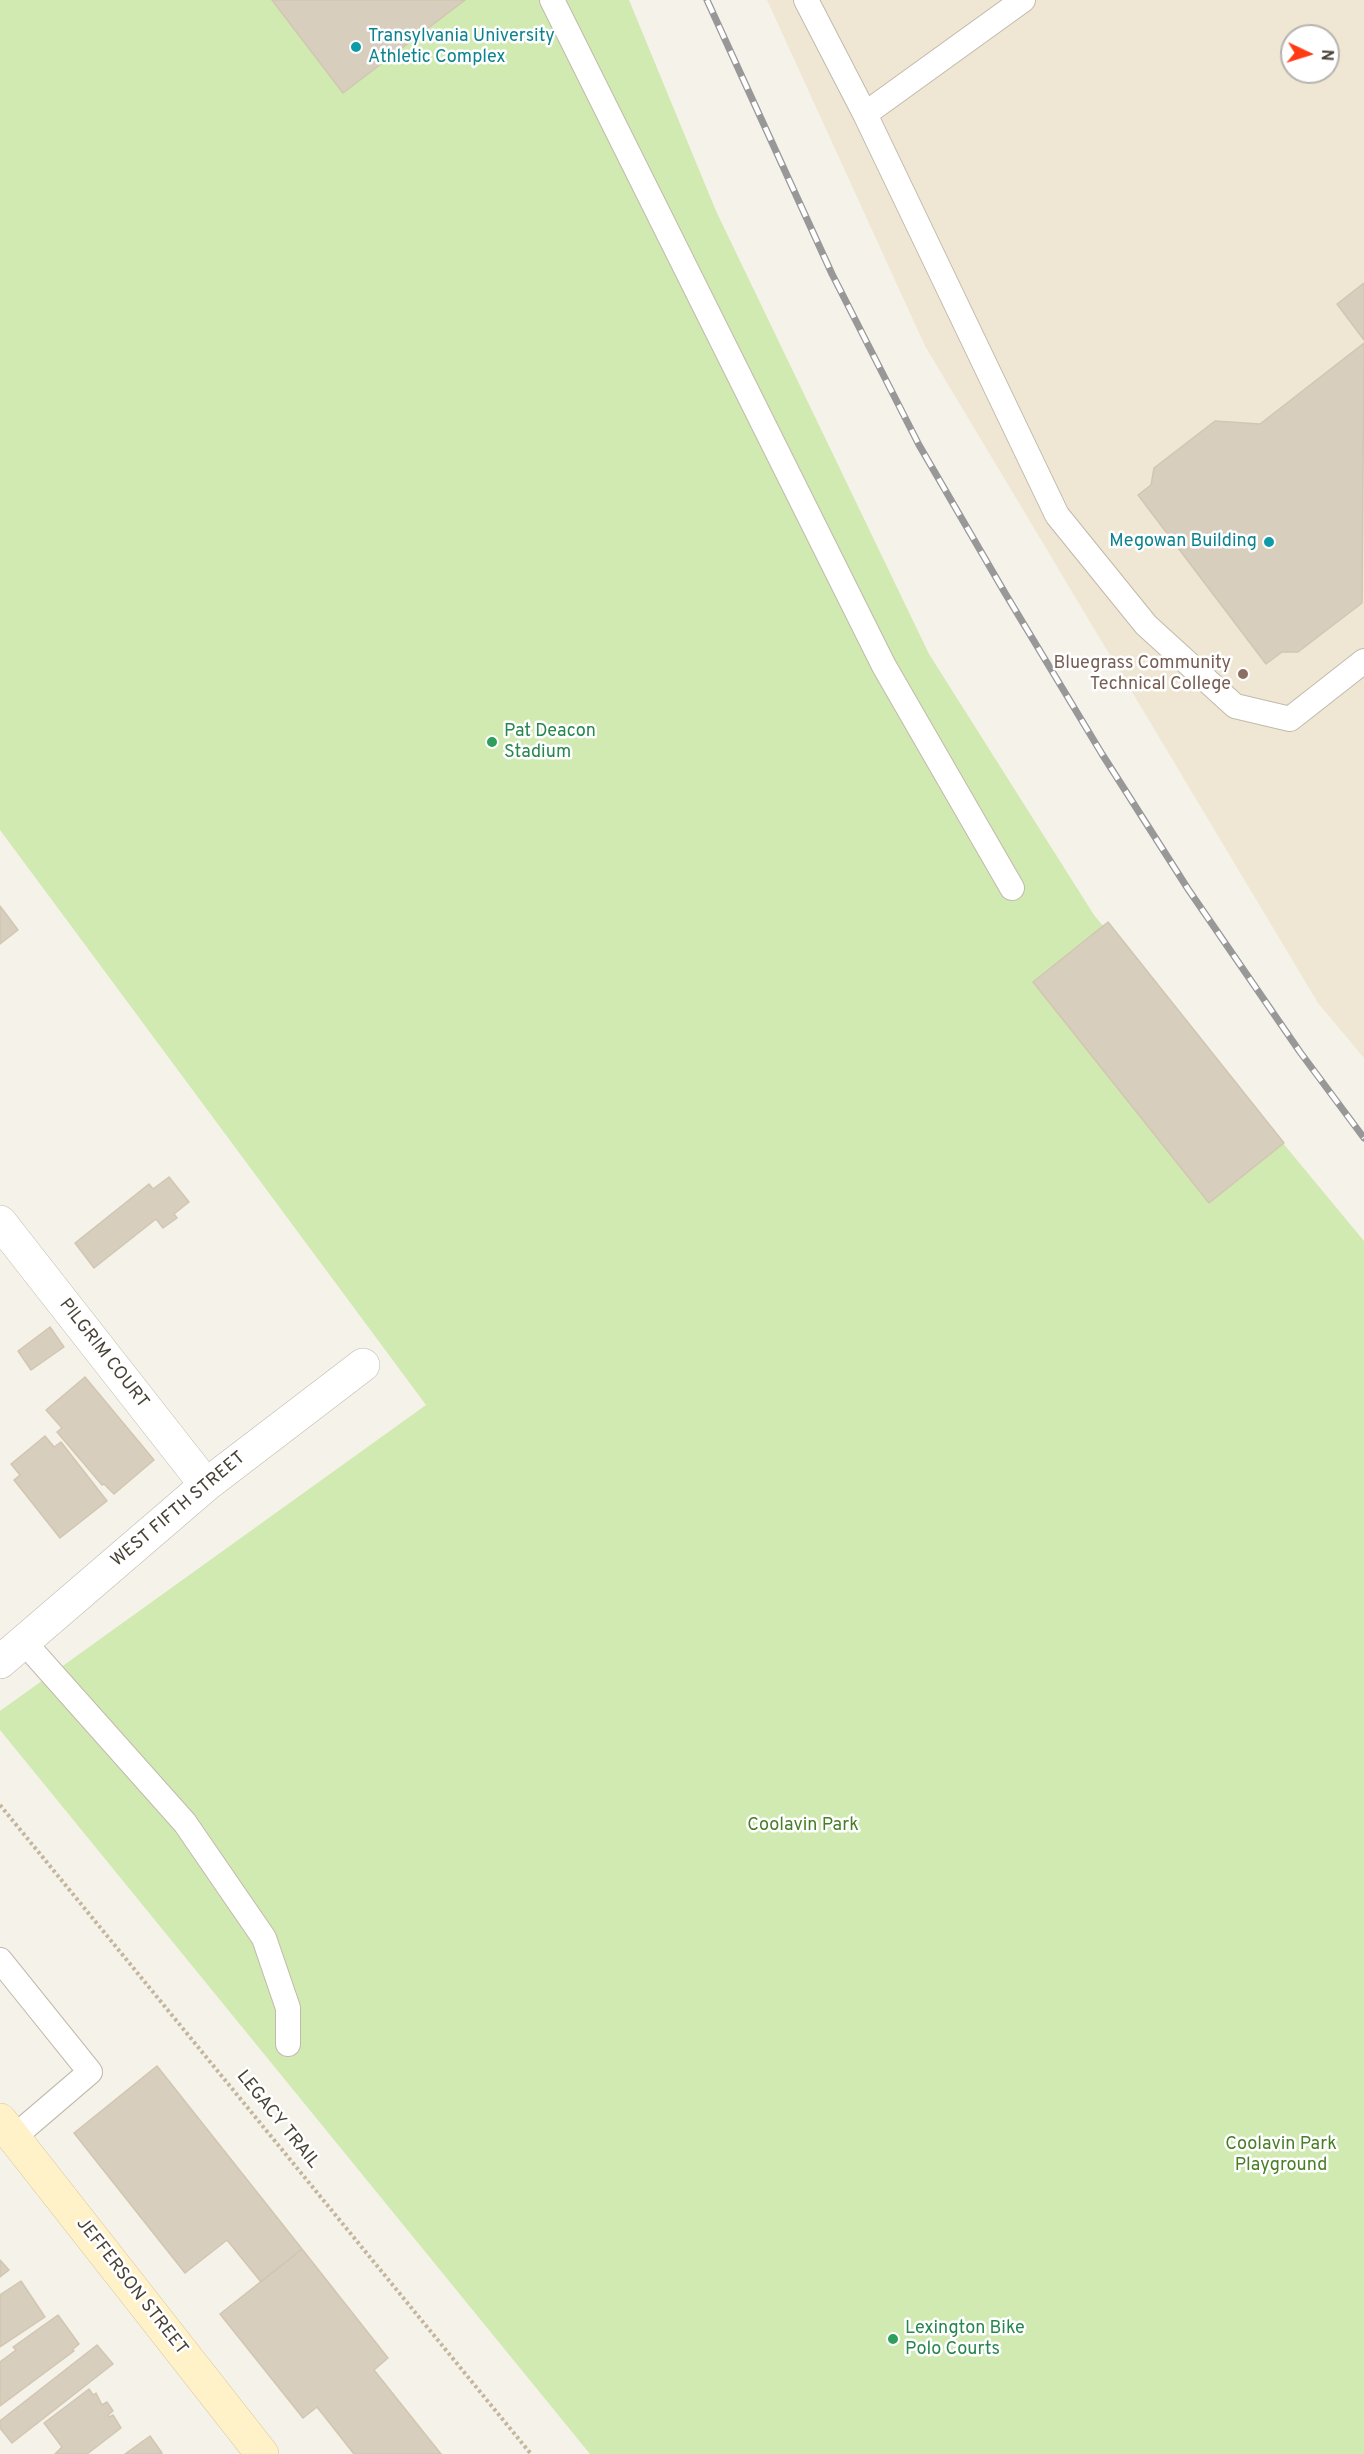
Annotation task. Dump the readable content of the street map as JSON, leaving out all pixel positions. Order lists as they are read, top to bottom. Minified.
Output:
{"streets":{"street":["PILGRIM COURT","WEST FIFTH STREET","JEFFERSON STREET"],"path":["LEGACY TRAIL"]},"crossings":[["PILGRIM COURT","WEST FIFTH STREET"]],"parks":["Coolavin Park","Coolavin Park Playground"],"places":["Transylvania University Athletic Complex","Megowan Building","Bluegrass Community Technical College","Pat Deacon Stadium","Lexington Bike Polo Courts"],"north":"right"}
